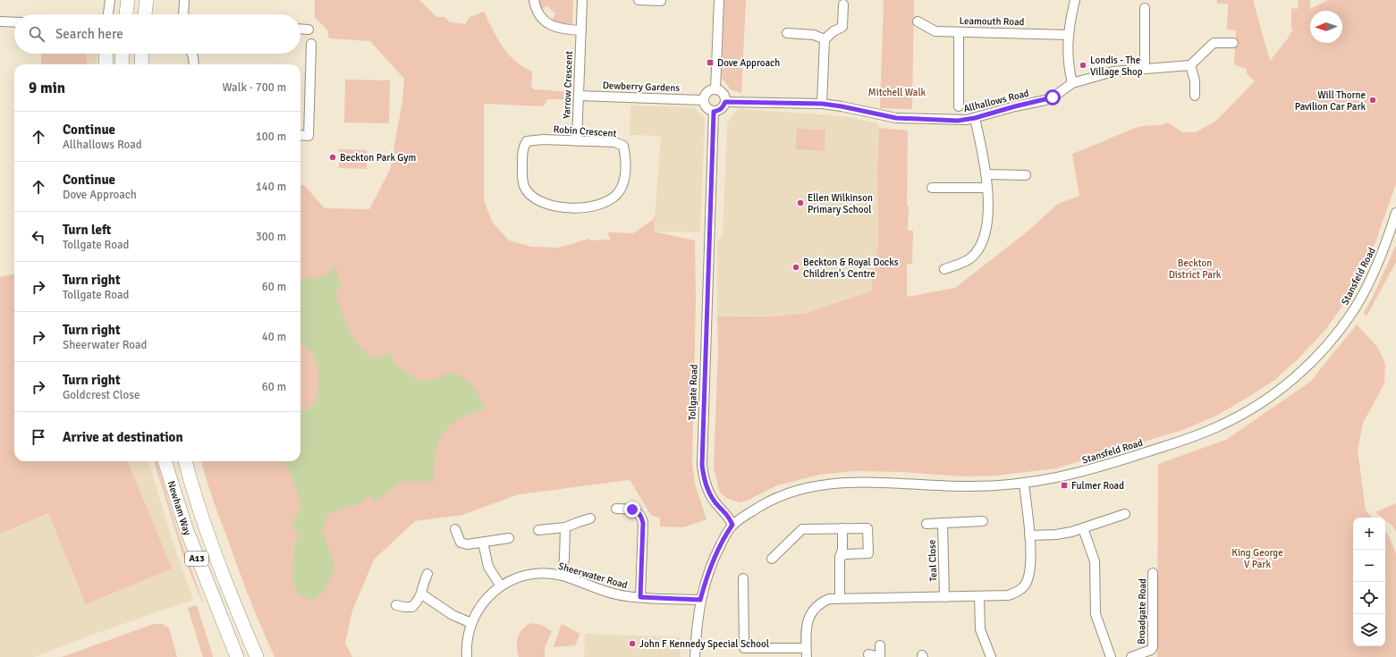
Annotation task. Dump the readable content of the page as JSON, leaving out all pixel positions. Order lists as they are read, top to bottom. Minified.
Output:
{"streets":{"highway":["Newham Way","A13"],"street":["Leamouth Road","Yarrow Crescent","Dewberry Gardens","Allhallows Road","Robin Crescent","Stansfeld Road","Tollgate Road","Teal Close","Sheerwater Road","Broadgate Road"]},"crossings":[["Yarrow Crescent","Dewberry Gardens"],["Yarrow Crescent","Robin Crescent"],["Dewberry Gardens","Tollgate Road"],["Stansfeld Road","Tollgate Road"]],"parks":["Mitchell Walk","Beckton District Park","King George V Park"],"places":{"transit":["Dove Approach","Fulmer Road"],"other":["Londis - The Village Shop","Will Thorne Pavilion Car Park","Beckton Park Gym","Ellen Wilkinson Primary School","Beckton & Royal Docks Children's Centre","John F Kennedy Special School"]},"north":"left","page":{"search":"Search here","heading":["9 min","Walk · 700 m"],"list":[["Continue","Allhallows Road","100 m"],["Continue","Dove Approach","140 m"],["Turn left","Tollgate Road","300 m"],["Turn right","Tollgate Road","60 m"],["Turn right","Sheerwater Road","40 m"],["Turn right","Goldcrest Close","60 m"],"Arrive at destination"],"map_buttons":["+","−"]}}
